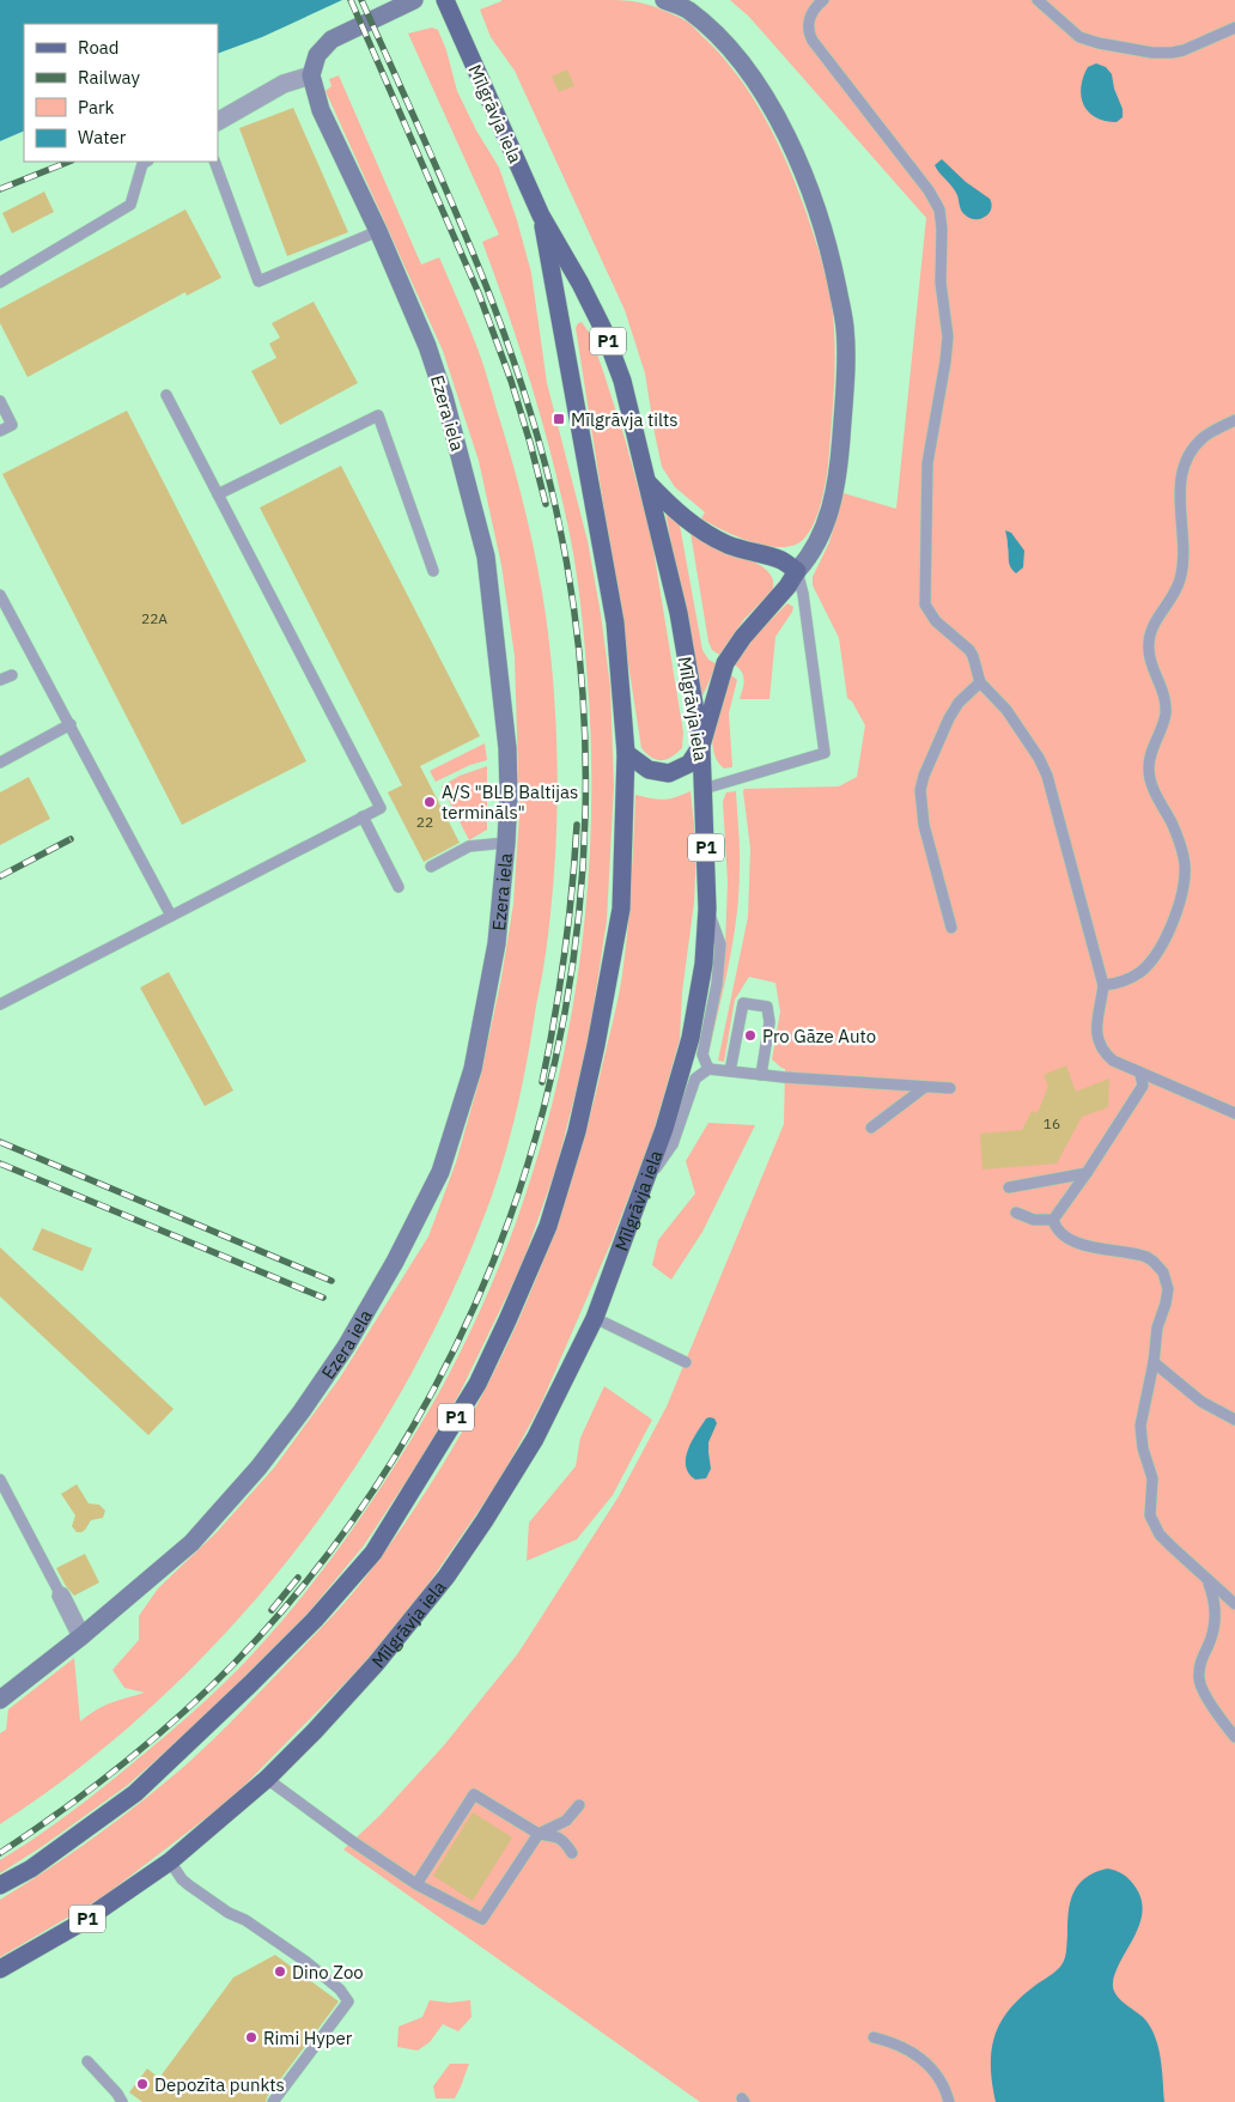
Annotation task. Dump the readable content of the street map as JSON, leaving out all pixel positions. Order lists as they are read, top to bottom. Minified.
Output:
{"streets":{"main road":["Mīlgrāvja iela","P1"],"street":["Ezera iela"]},"places":{"transit":["Mīlgrāvja tilts"],"other":["A/S \"BLB Baltijas termināls\"","Pro Gāze Auto","Dino Zoo","Rimi Hyper","Depozīta punkts"]},"house_numbers":["22A","22","16"],"legend":["Road","Railway","Park","Water"]}
